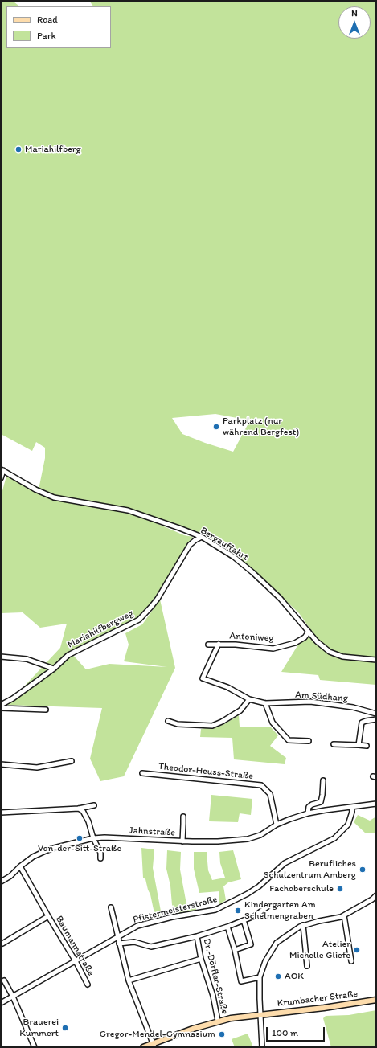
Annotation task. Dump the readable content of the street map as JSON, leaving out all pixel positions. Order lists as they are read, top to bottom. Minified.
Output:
{"streets":{"main road":["Krumbacher Straße"],"street":["Bergauffahrt","Mariahilfbergweg","Antoniweg","Am Südhang","Theodor-Heuss-Straße","Jahnstraße","Pfistermeisterstraße","Baumannstraße","Dr.-Dörfler-Straße"]},"crossings":[["Bergauffahrt","Mariahilfbergweg"],["Bergauffahrt","Antoniweg"],["Antoniweg","Am Südhang"],["Theodor-Heuss-Straße","Jahnstraße"],["Jahnstraße","Pfistermeisterstraße"],["Jahnstraße","Baumannstraße"],["Pfistermeisterstraße","Baumannstraße"],["Dr.-Dörfler-Straße","Krumbacher Straße"]],"places":["Mariahilfberg","Parkplatz (nur während Bergfest)","Von-der-Sitt-Straße","Berufliches Schulzentrum Amberg","Fachoberschule","Kindergarten Am Schelmengraben","Atelier Michelle Gliefe","AOK","Brauerei Kummert","Gregor-Mendel-Gymnasium"],"legend":["Road","Park"],"scale_bar":"100 m","north":"top"}
